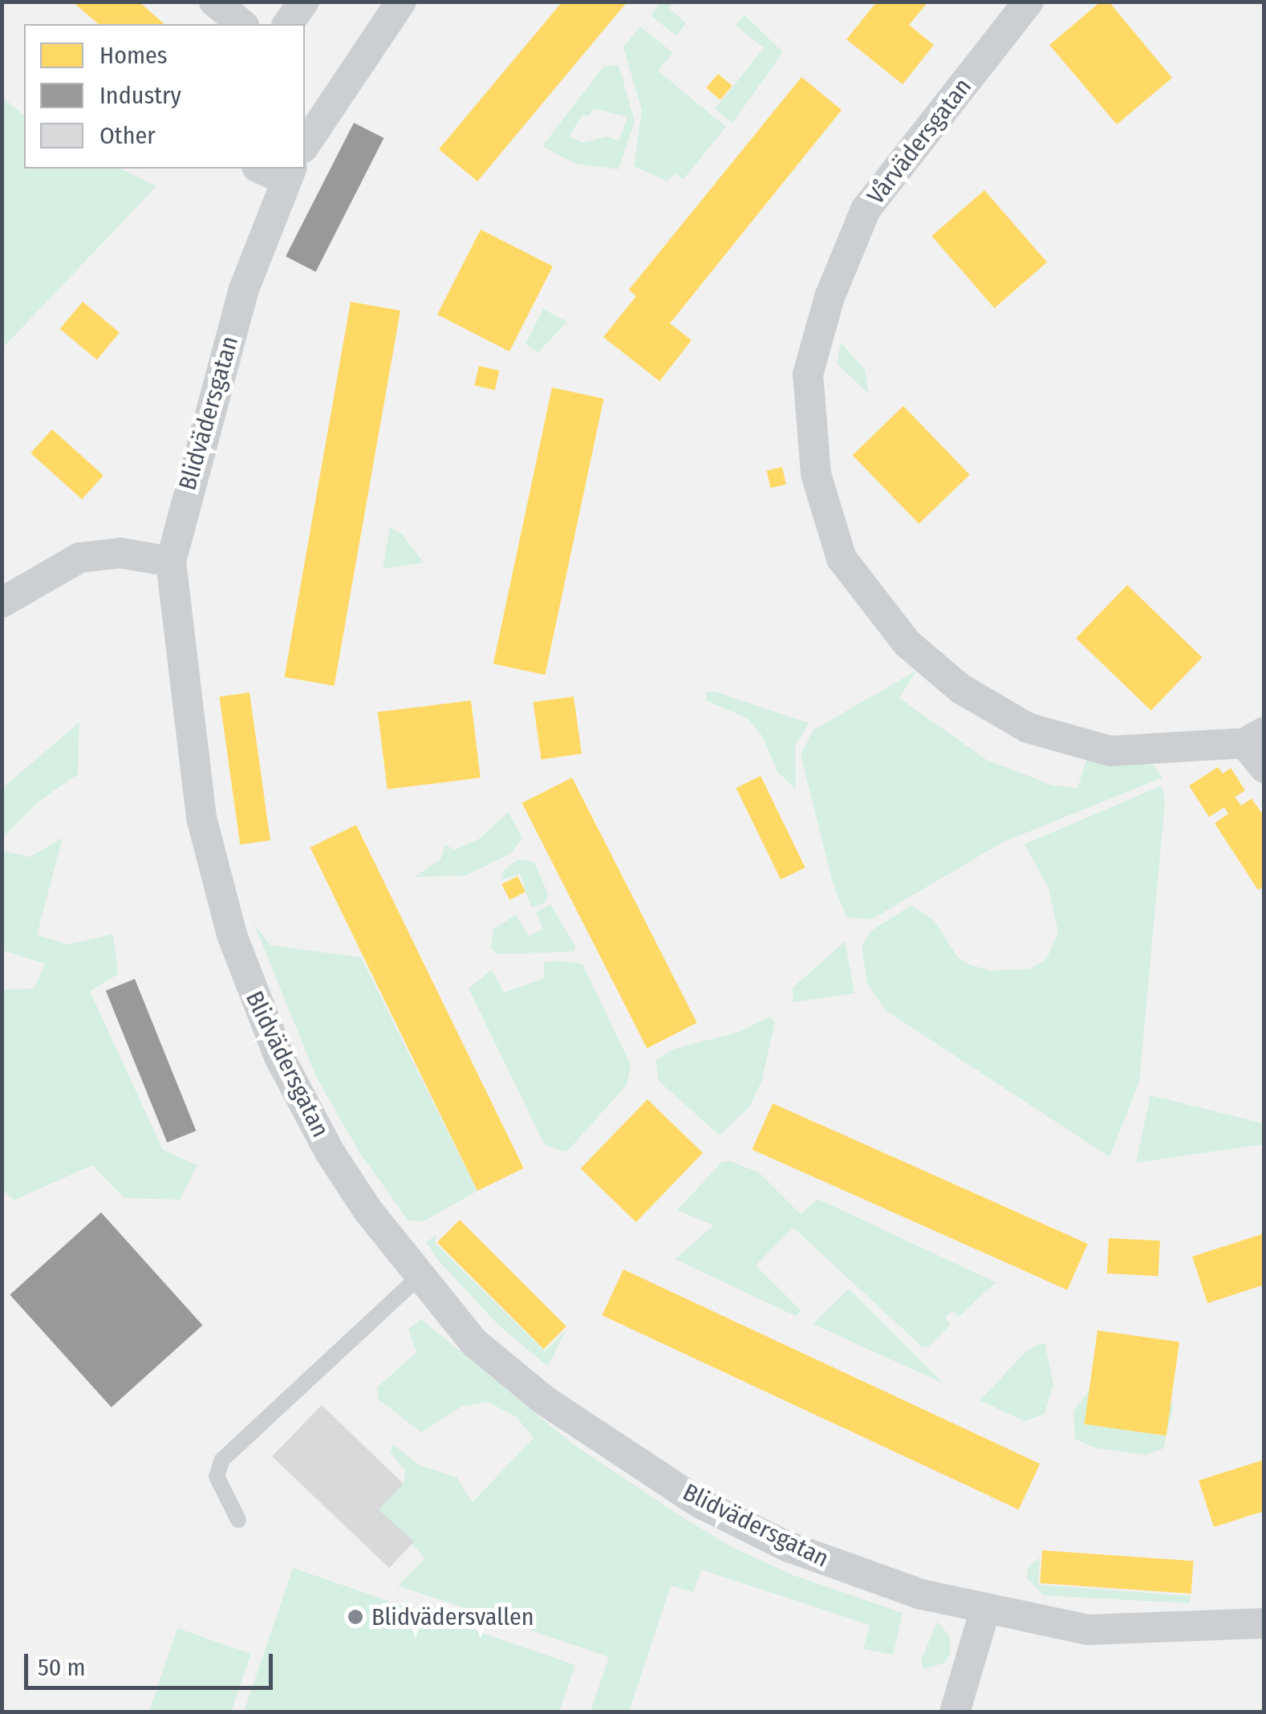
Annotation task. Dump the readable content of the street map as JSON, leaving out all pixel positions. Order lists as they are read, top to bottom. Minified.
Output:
{"streets":{"street":["Vårvädersgatan","Blidvädersgatan"]},"places":["Blidvädersvallen"],"legend":["Homes","Industry","Other"],"scale_bar":"50 m"}
